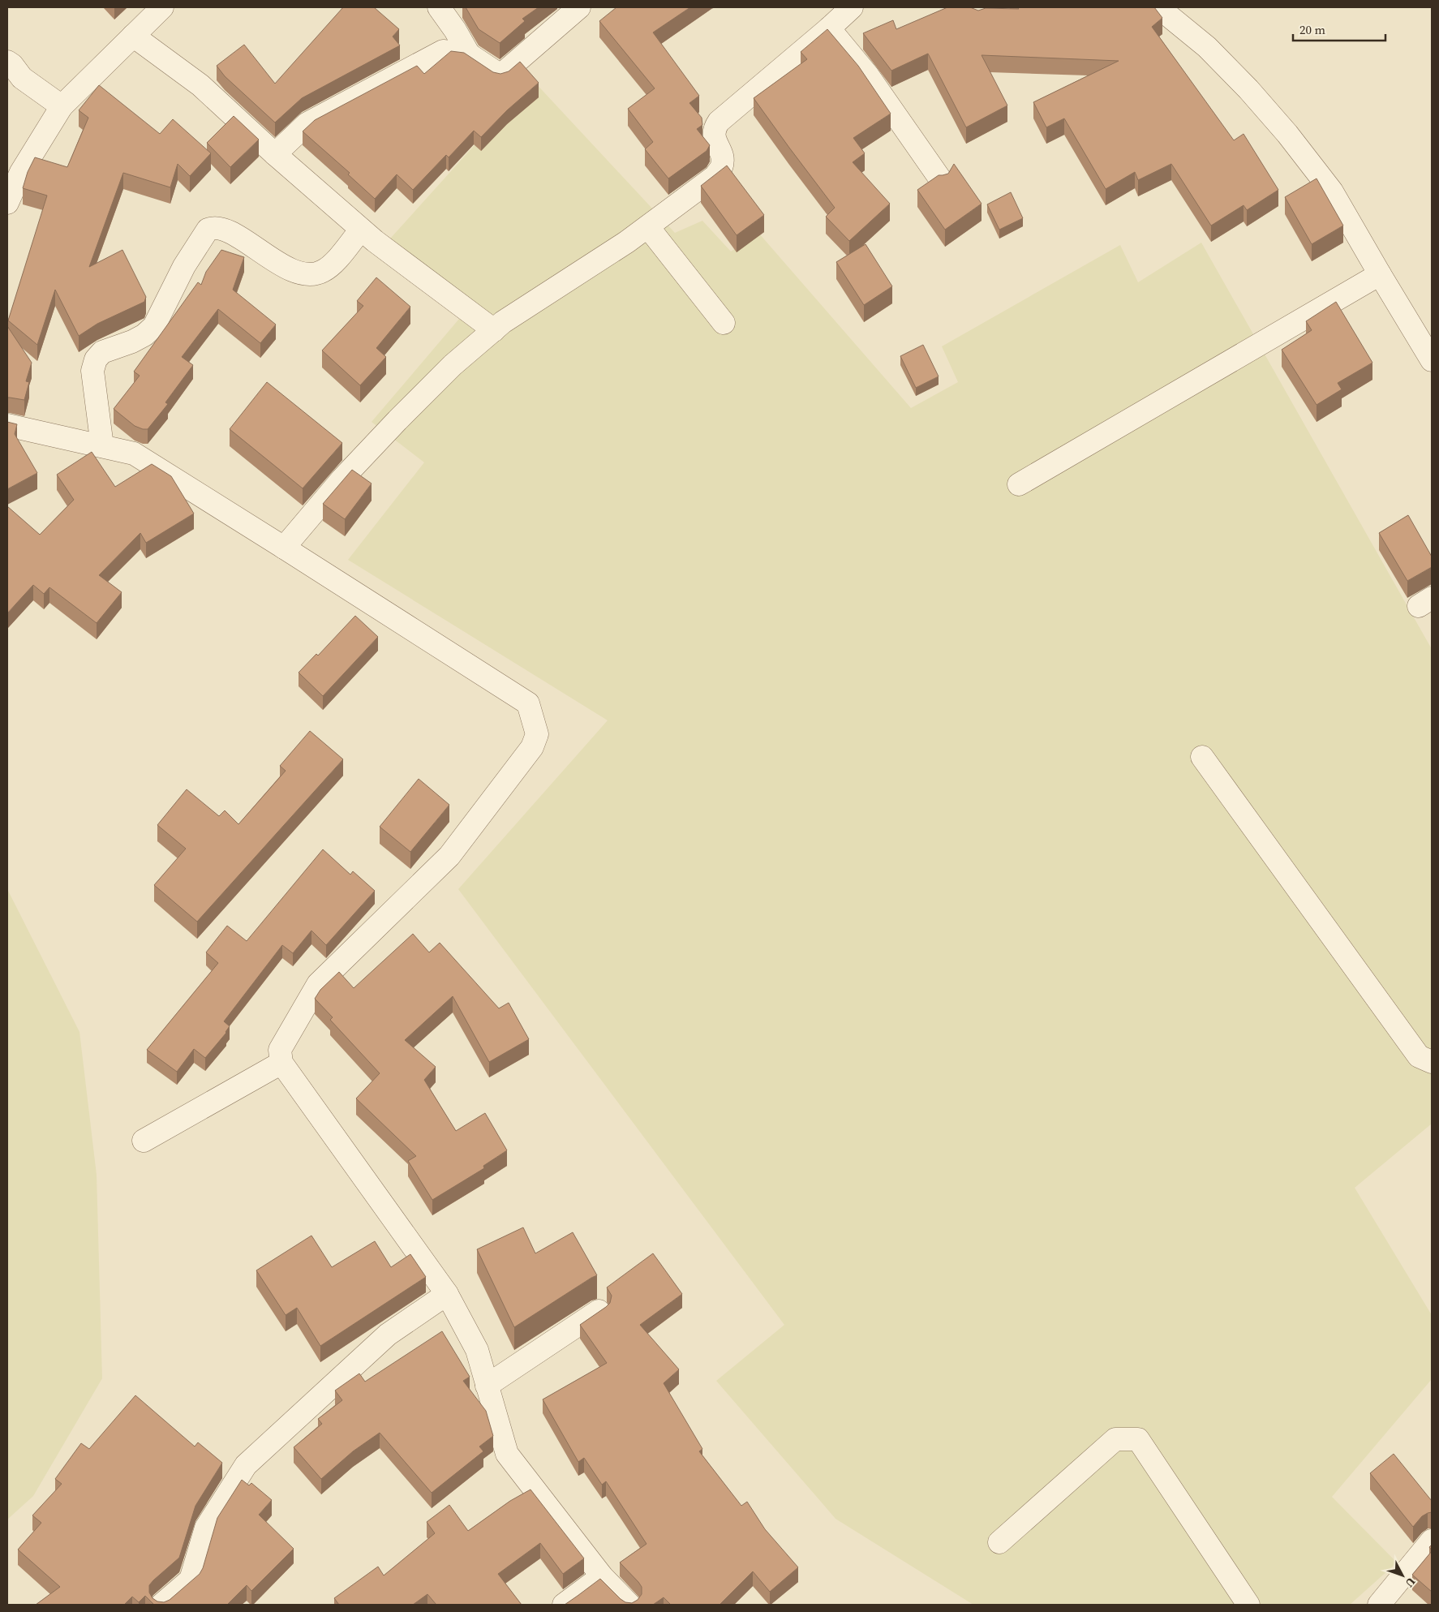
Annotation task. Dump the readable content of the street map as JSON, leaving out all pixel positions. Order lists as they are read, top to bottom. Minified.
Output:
{"scale_bar":"20 m","north":"bottom right"}
